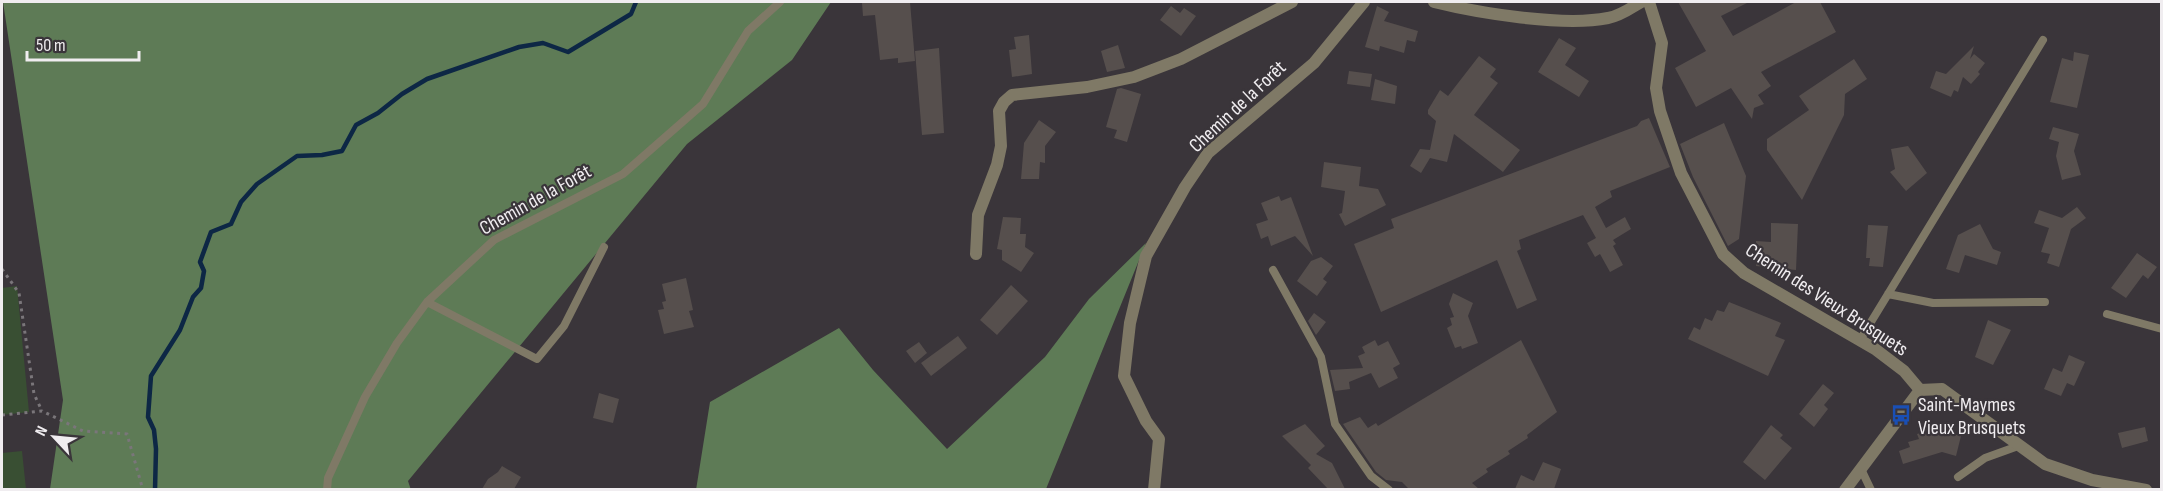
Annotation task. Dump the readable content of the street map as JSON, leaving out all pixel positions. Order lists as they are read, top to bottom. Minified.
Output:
{"streets":{"street":["Chemin de la Forêt","Chemin des Vieux Brusquets"]},"places":{"bus stop":["Saint-Maymes Vieux Brusquets"]},"scale_bar":"50 m","north":"top left"}
